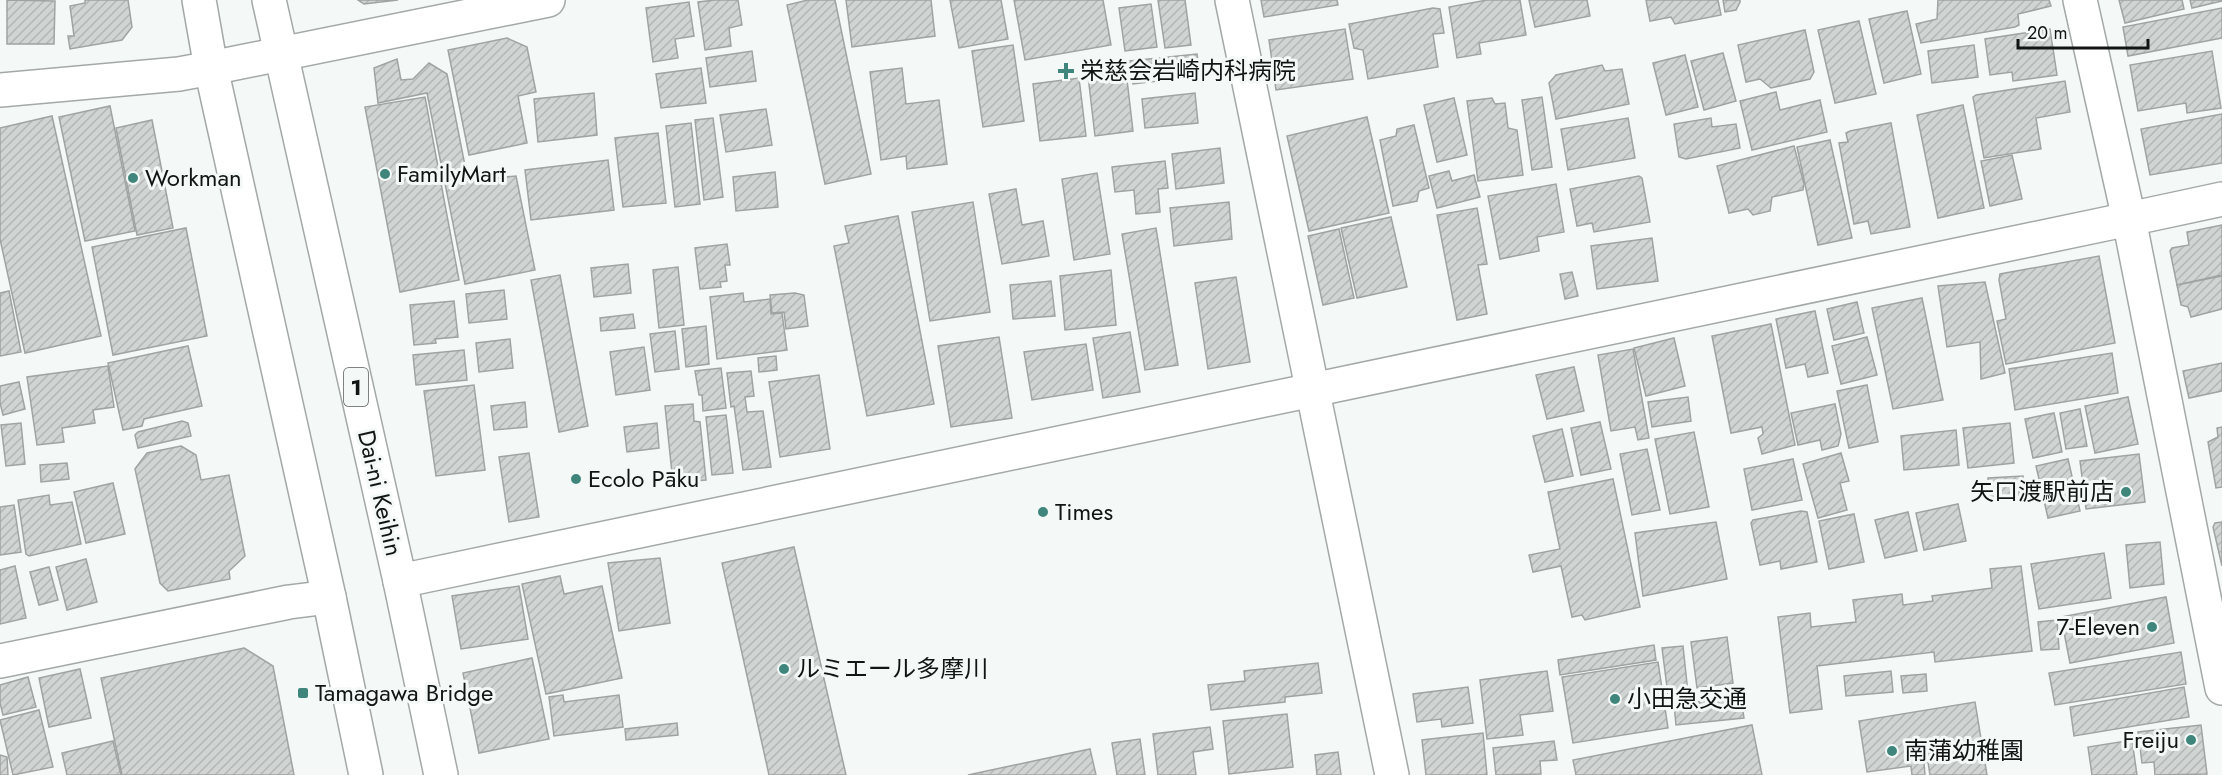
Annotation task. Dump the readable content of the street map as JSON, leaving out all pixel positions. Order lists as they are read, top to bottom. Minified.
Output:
{"streets":{"main road":["1","Dai-ni Keihin"]},"places":{"health":["栄慈会岩崎内科病院"],"other":["FamilyMart","Workman","Ecolo Pāku","矢口渡駅前店","Times","7-Eleven","ルミエール多摩川","小田急交通","Freiju","南蒲幼稚園"],"transit":["Tamagawa Bridge"]},"scale_bar":"20 m"}
